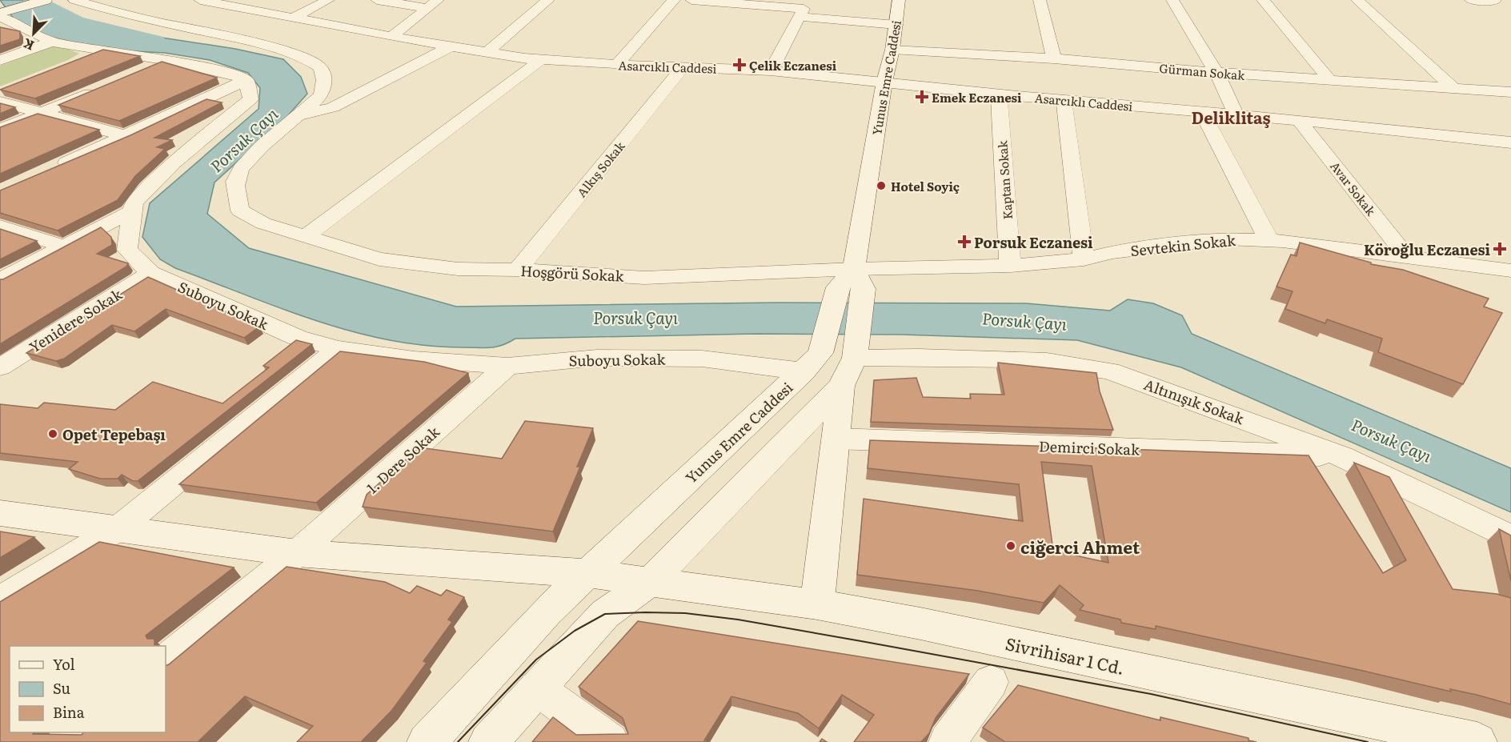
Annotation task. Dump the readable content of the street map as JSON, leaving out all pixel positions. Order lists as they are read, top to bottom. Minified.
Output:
{"streets":{"main road":["Yunus Emre Caddesi","Sivrihisar 1 Cd."],"street":["Asarcıklı Caddesi","Gürman Sokak","Alkış Sokak","Kaptan Sokak","Avar Sokak","Sevtekin Sokak","Hoşgörü Sokak","Suboyu Sokak","Yenidere Sokak","Altınışık Sokak","Demirci Sokak","1. Dere Sokak"]},"crossings":[["Asarcıklı Caddesi","Yunus Emre Caddesi"],["Asarcıklı Caddesi","Alkış Sokak"],["Asarcıklı Caddesi","Kaptan Sokak"],["Asarcıklı Caddesi","Avar Sokak"],["Gürman Sokak","Yunus Emre Caddesi"],["Yunus Emre Caddesi","Sevtekin Sokak"],["Yunus Emre Caddesi","Hoşgörü Sokak"],["Yunus Emre Caddesi","Suboyu Sokak"],["Yunus Emre Caddesi","Sivrihisar 1 Cd."],["Alkış Sokak","Hoşgörü Sokak"],["Kaptan Sokak","Sevtekin Sokak"],["Avar Sokak","Sevtekin Sokak"],["Sevtekin Sokak","Hoşgörü Sokak"],["Suboyu Sokak","Yenidere Sokak"],["Suboyu Sokak","1. Dere Sokak"],["Altınışık Sokak","Demirci Sokak"],["1. Dere Sokak","Sivrihisar 1 Cd."]],"districts":["Deliklitaş"],"water":["Porsuk Çayı"],"places":{"health":["Çelik Eczanesi","Emek Eczanesi","Porsuk Eczanesi","Köroğlu Eczanesi"],"other":["Hotel Soyiç","Opet Tepebaşı","ciğerci Ahmet"]},"legend":["Yol","Su","Bina"],"north":"bottom left"}
